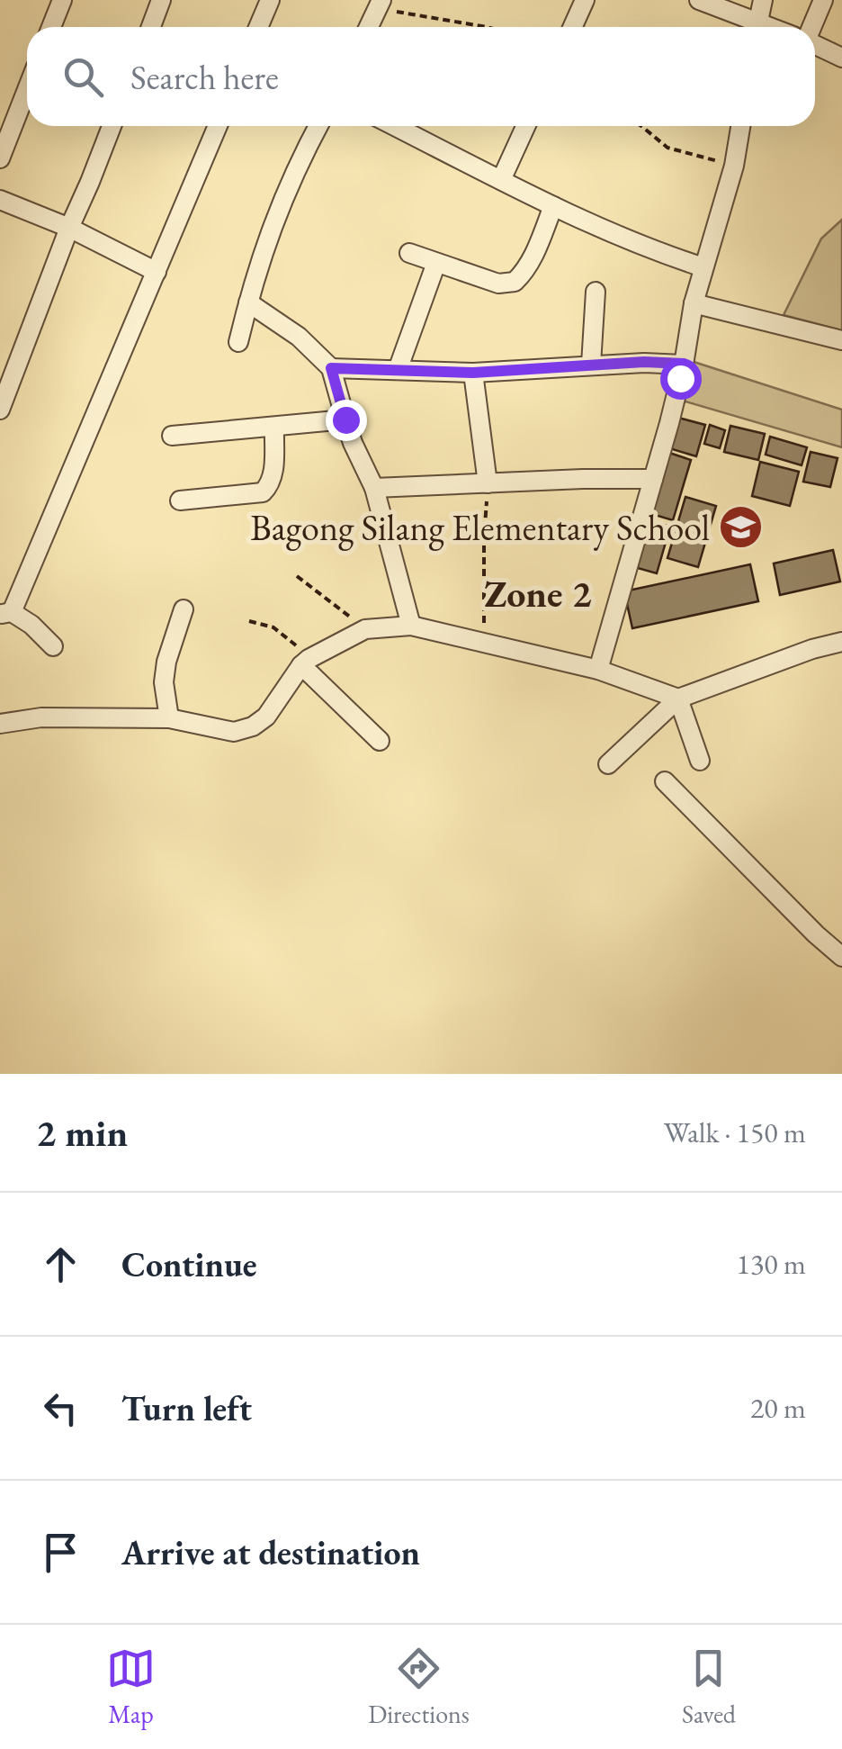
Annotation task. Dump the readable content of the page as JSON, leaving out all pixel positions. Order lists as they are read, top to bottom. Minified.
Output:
{"districts":["Zone 2"],"places":{"school or university":["Bagong Silang Elementary School"]},"page":{"search":"Search here","heading":["2 min","Walk · 150 m"],"list":[["Continue","130 m"],["Turn left","20 m"],"Arrive at destination"],"nav":["Map","Directions","Saved"]}}
